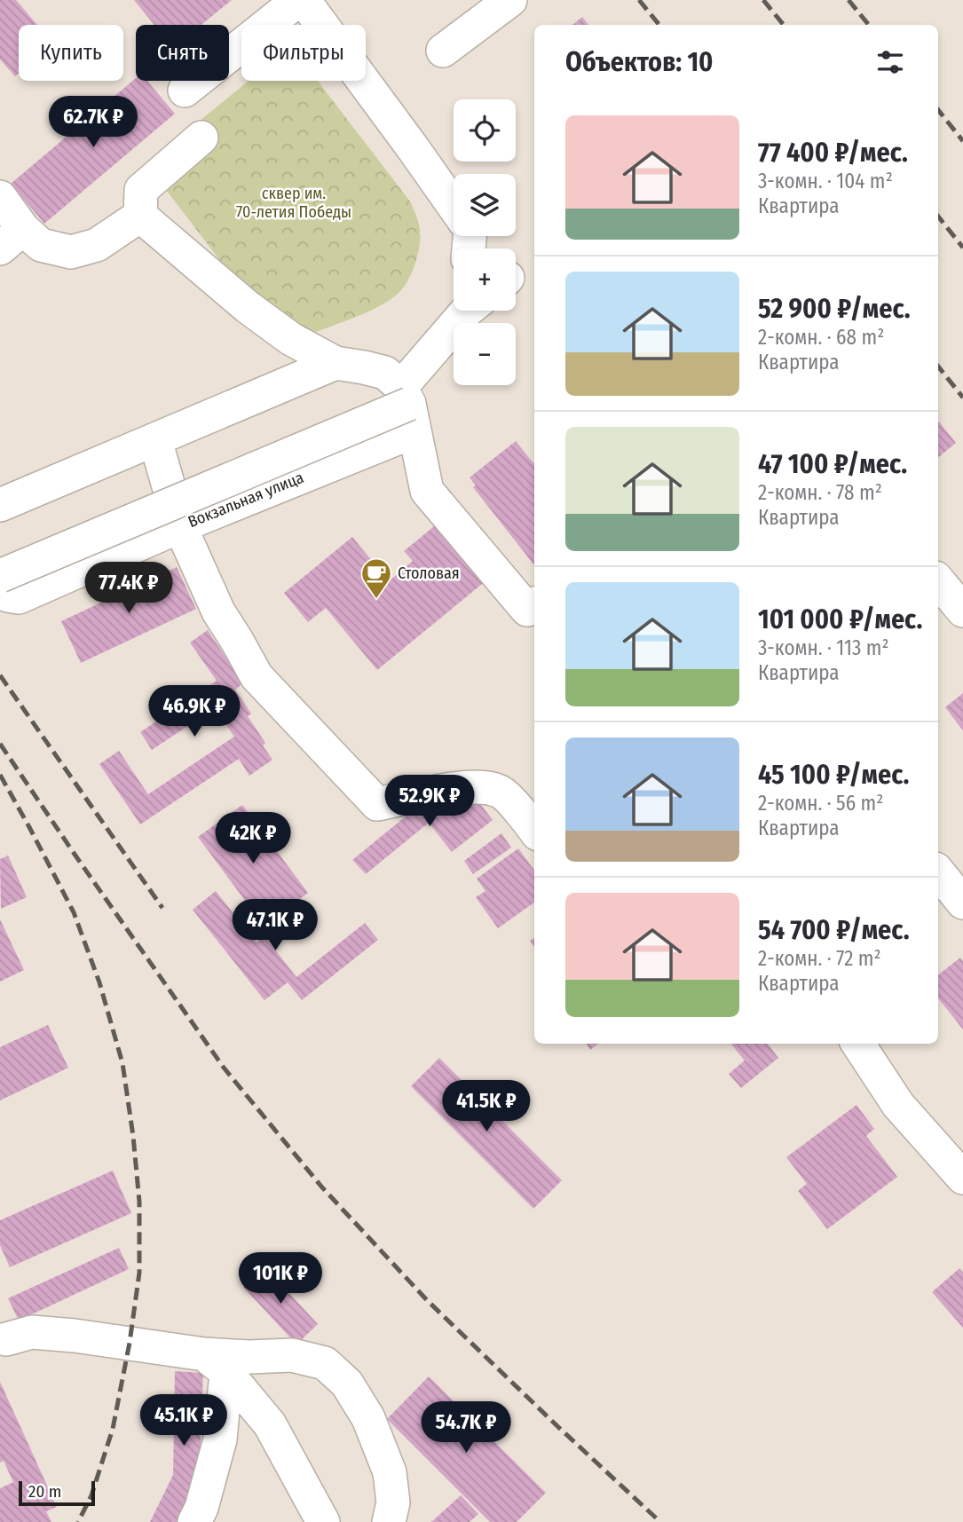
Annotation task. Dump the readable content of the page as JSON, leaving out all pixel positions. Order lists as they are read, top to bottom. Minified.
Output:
{"streets":{"street":["Вокзальная улица"]},"parks":["сквер им. 70-летия Победы"],"places":{"cafe":["Столовая"]},"scale_bar":"20 m","page":{"chip":["Купить","Снять","Фильтры"],"heading":"Объектов: 10","price":["62.7K ₽","77.4K ₽","46.9K ₽","52.9K ₽","42K ₽","47.1K ₽","41.5K ₽","101K ₽","45.1K ₽","54.7K ₽"],"map_buttons":["+","−"],"list":[{"name":"77 400 ₽/мес.","note":"3-комн. · 104 m² · Квартира"},{"name":"52 900 ₽/мес.","note":"2-комн. · 68 m² · Квартира"},{"name":"47 100 ₽/мес.","note":"2-комн. · 78 m² · Квартира"},{"name":"101 000 ₽/мес.","note":"3-комн. · 113 m² · Квартира"},{"name":"45 100 ₽/мес.","note":"2-комн. · 56 m² · Квартира"},{"name":"54 700 ₽/мес.","note":"2-комн. · 72 m² · Квартира"}],"scale":"20 m"}}
